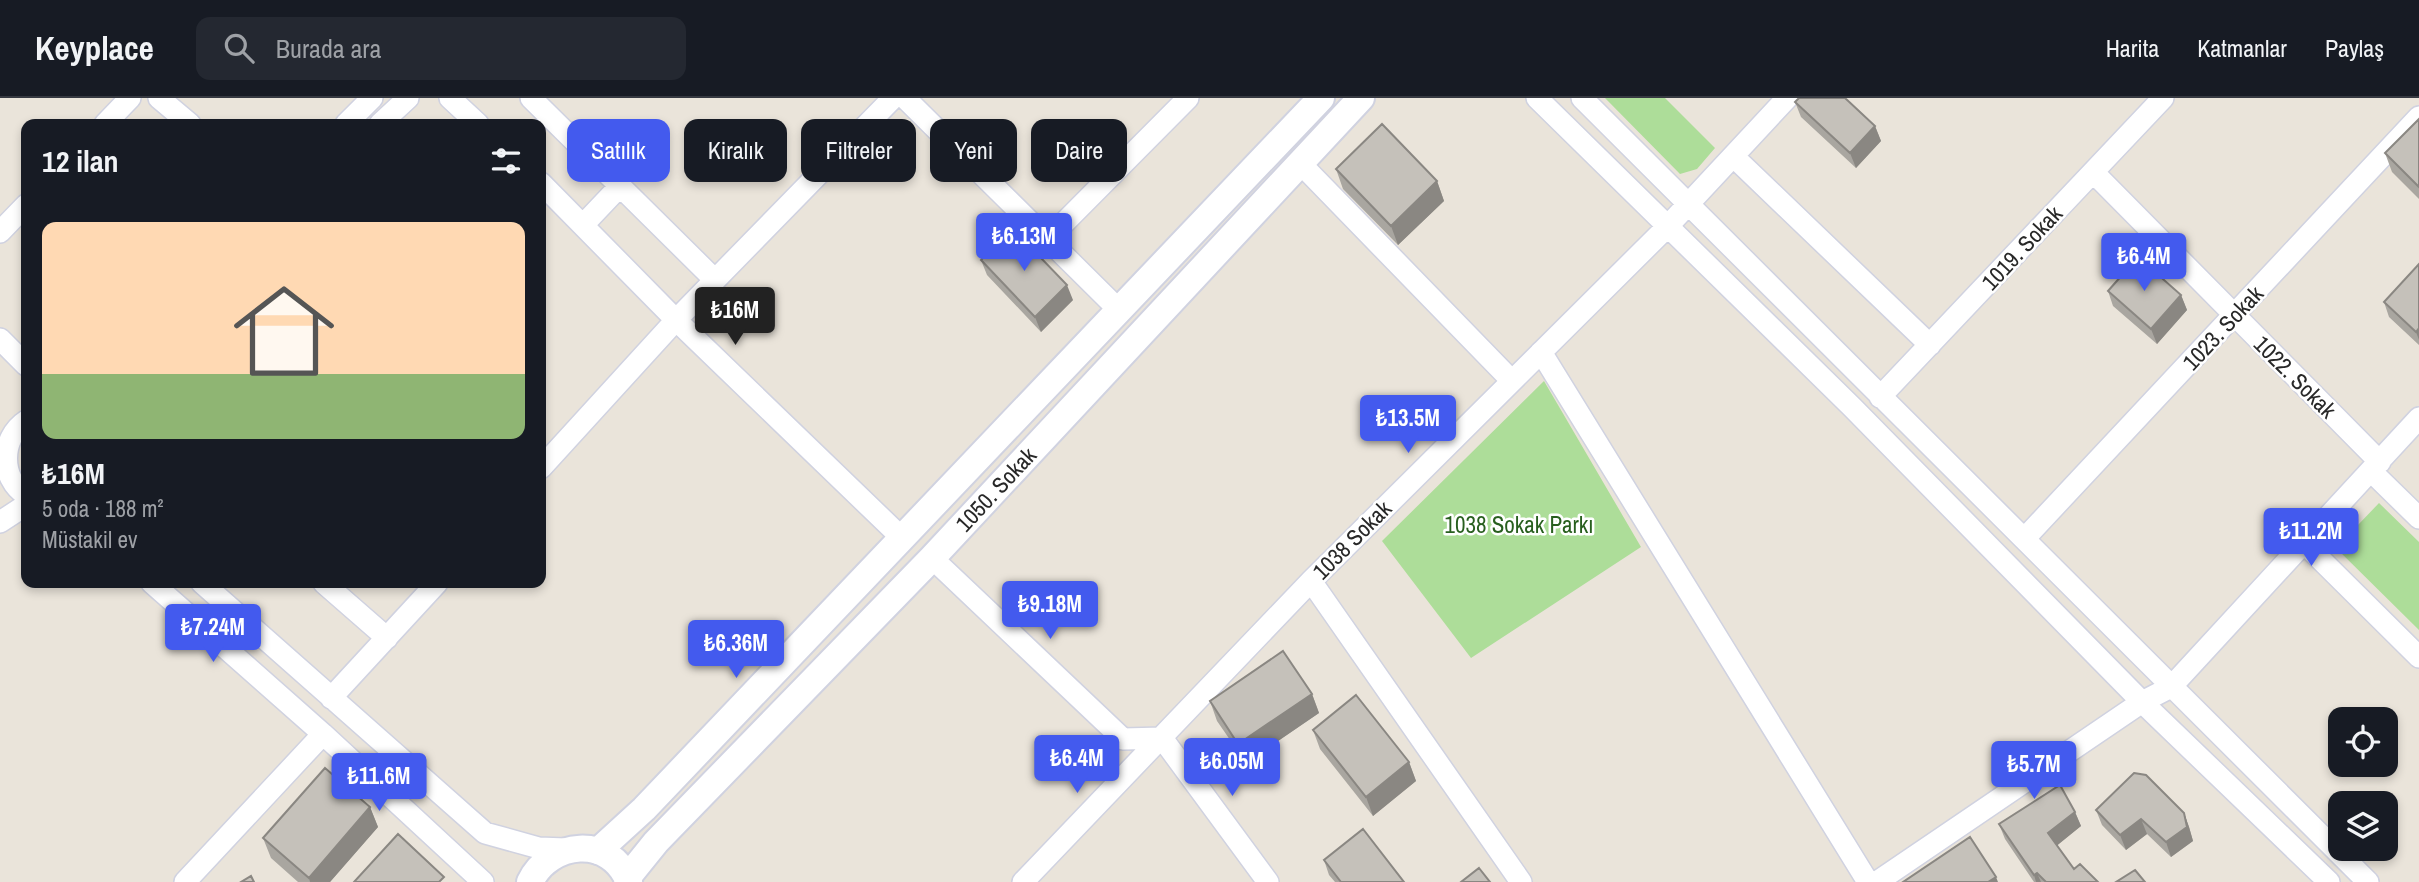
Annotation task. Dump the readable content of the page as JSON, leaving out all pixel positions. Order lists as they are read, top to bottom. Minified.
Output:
{"streets":{"street":["1019. Sokak","1023. Sokak","1022. Sokak","1050. Sokak","1038 Sokak"]},"crossings":[["1019. Sokak","1022. Sokak"],["1023. Sokak","1022. Sokak"]],"parks":["1038 Sokak Parkı"],"page":{"header":"Keyplace","search":"Burada ara","nav":["Harita","Katmanlar","Paylaş"],"chip":["Satılık","Kiralık","Filtreler","Yeni","Daire"],"heading":"12 ilan","list":[{"name":"₺16M","note":"5 oda · 188 m² · Müstakil ev"}],"price":["₺6.13M","₺6.4M","₺16M","₺13.5M","₺11.2M","₺9.18M","₺7.24M","₺6.36M","₺6.4M","₺6.05M","₺5.7M","₺11.6M"]}}
